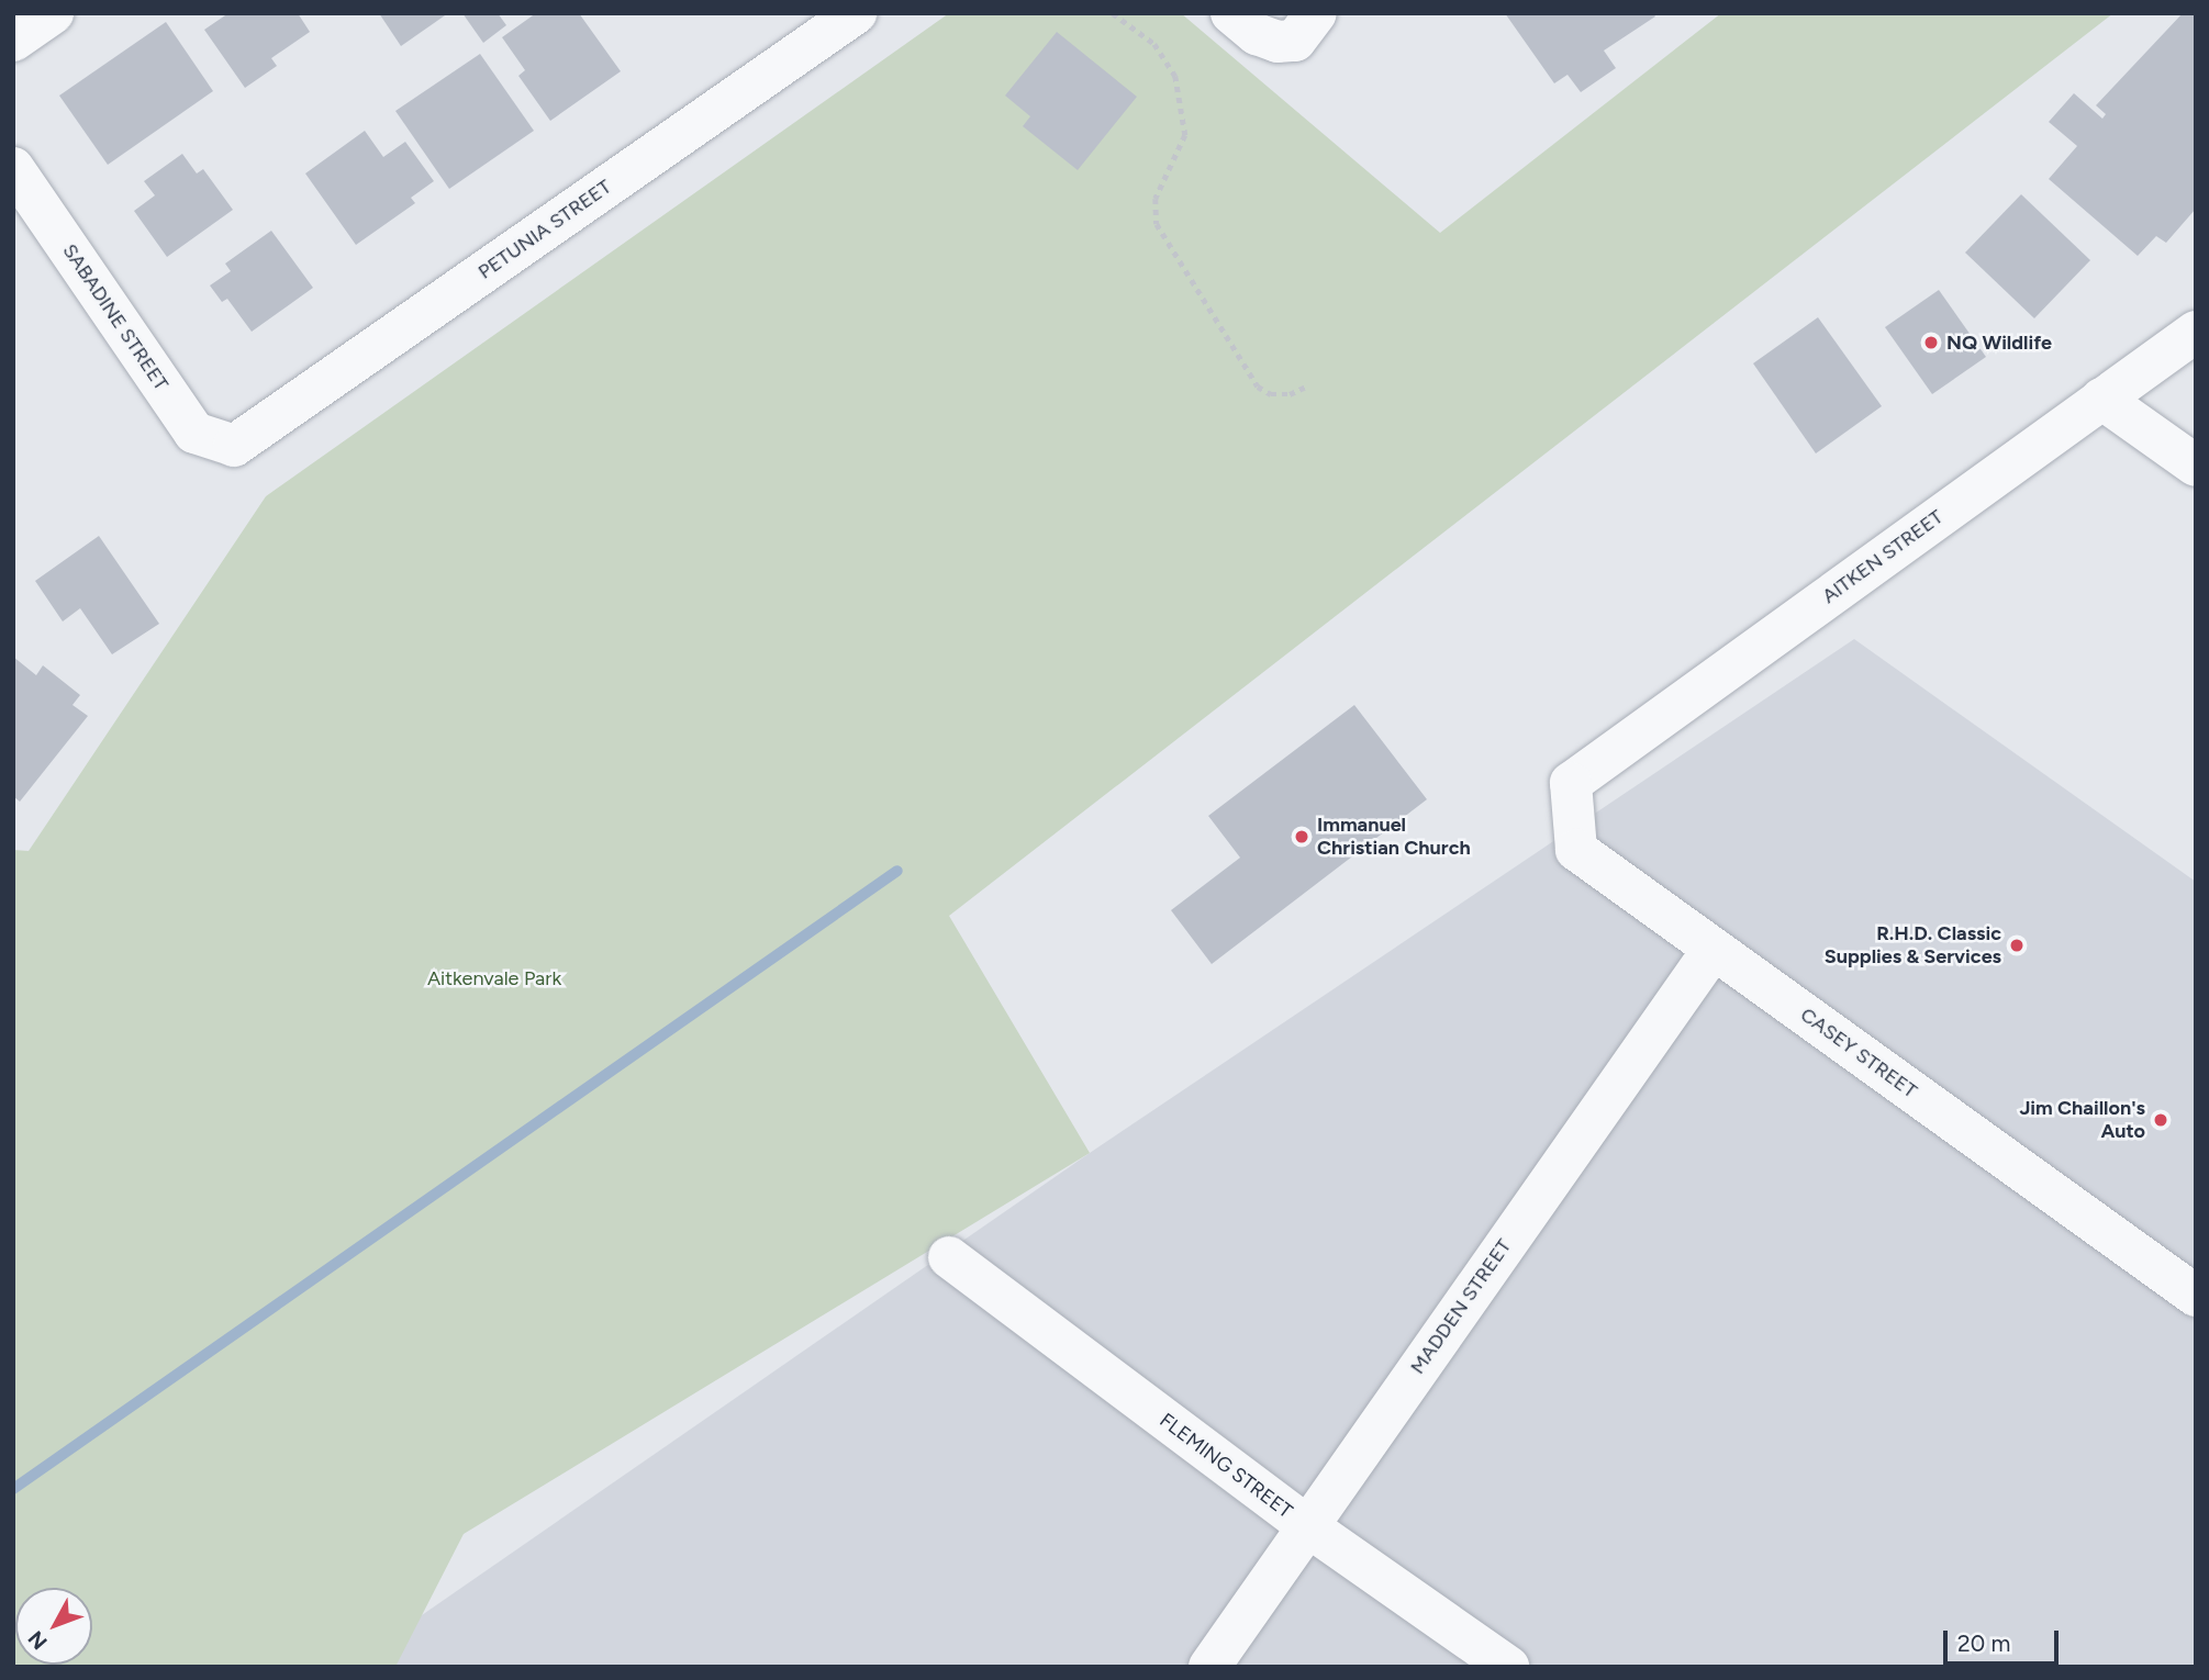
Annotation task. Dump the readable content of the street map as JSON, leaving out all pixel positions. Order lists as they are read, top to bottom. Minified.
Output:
{"streets":{"street":["PETUNIA STREET","SABADINE STREET","AITKEN STREET","CASEY STREET","MADDEN STREET","FLEMING STREET"]},"crossings":[["PETUNIA STREET","SABADINE STREET"],["AITKEN STREET","CASEY STREET"],["CASEY STREET","MADDEN STREET"],["MADDEN STREET","FLEMING STREET"]],"parks":["Aitkenvale Park"],"places":["NQ Wildlife","Immanuel Christian Church","R.H.D. Classic Supplies & Services","Jim Chaillon's Auto"],"scale_bar":"20 m","north":"bottom left"}
